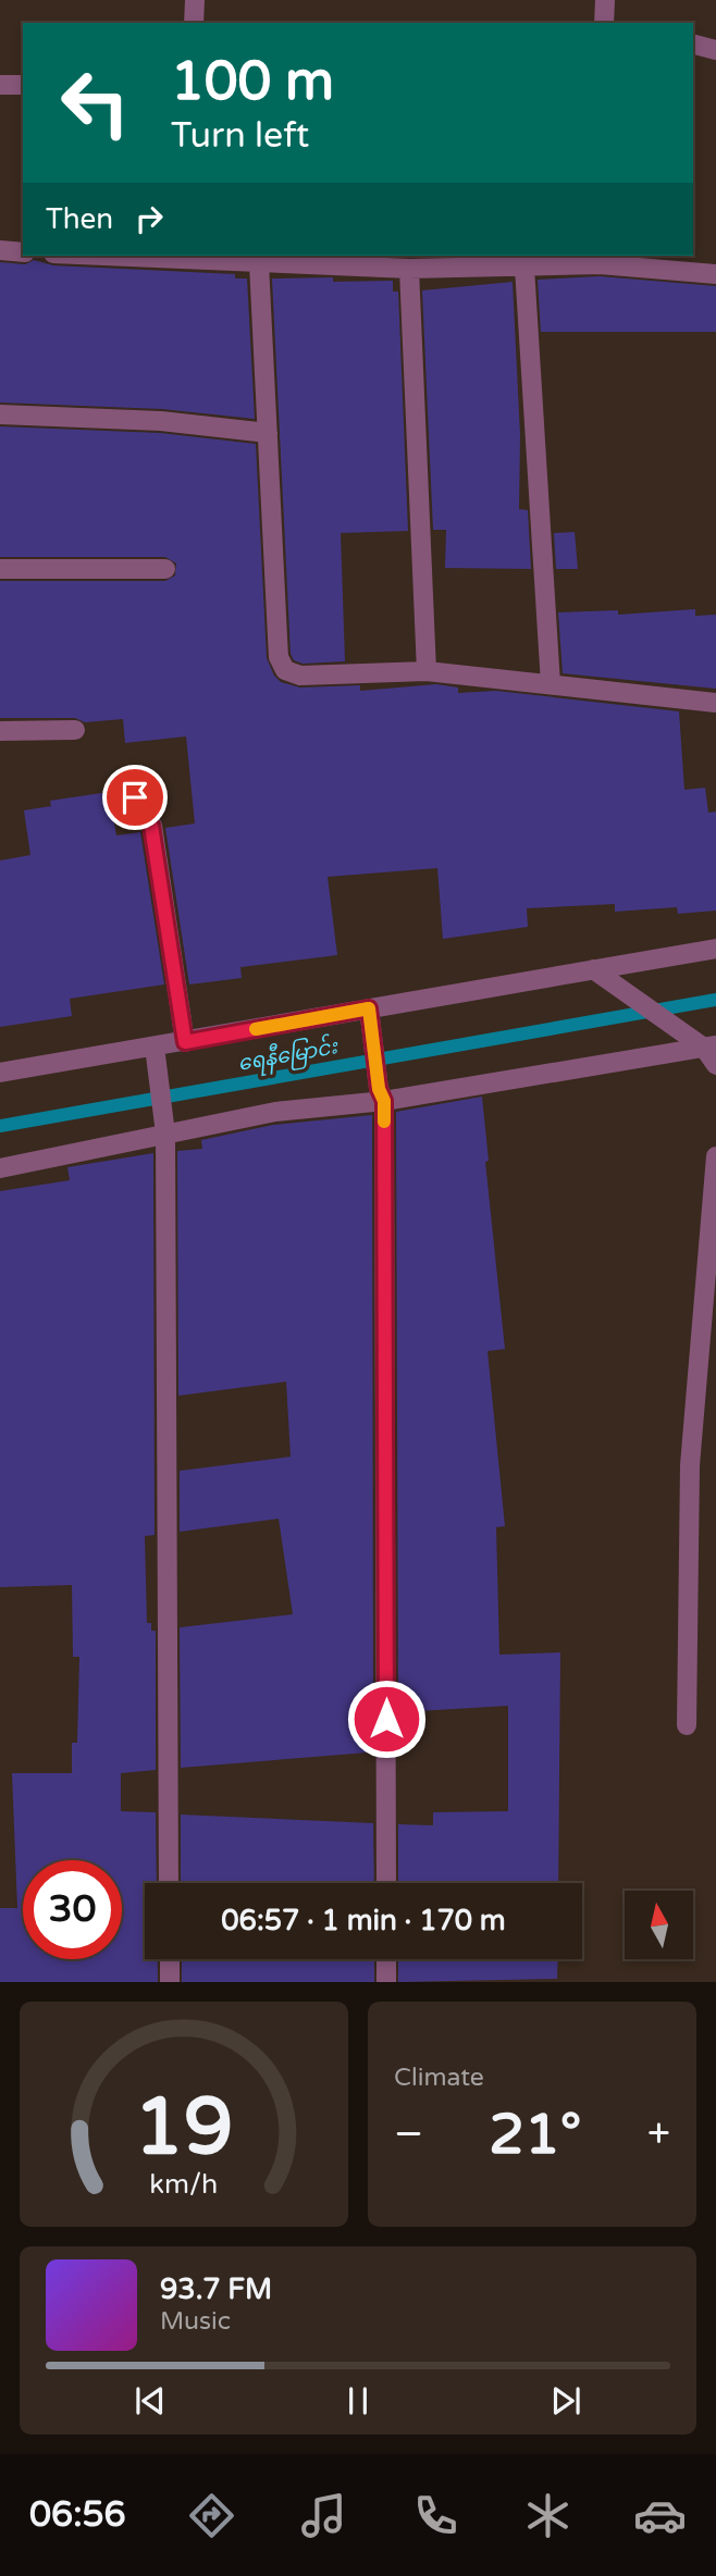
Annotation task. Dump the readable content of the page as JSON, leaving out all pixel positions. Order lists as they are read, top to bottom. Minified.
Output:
{"water":["ရေနီမြောင်း"],"north":"top","page":{"turn":["100 m","Turn left"],"then":"Then","limit":"30","trip":"06:57 · 1 min · 170 m","tile":"Climate","heat":["−","21°","+"],"song":["93.7 FM","Music"],"tabs":"06:56","gauge":["19","km/h"]}}
